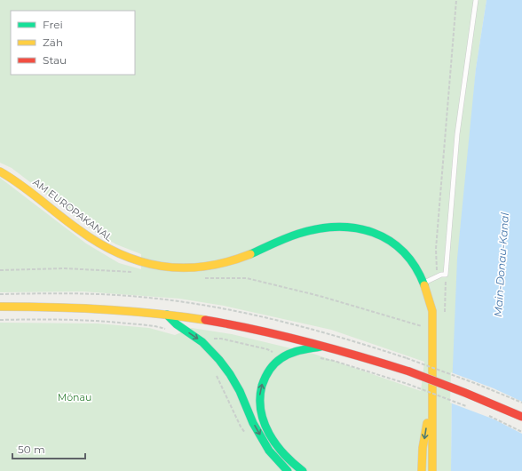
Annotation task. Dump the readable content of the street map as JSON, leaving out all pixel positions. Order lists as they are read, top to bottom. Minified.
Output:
{"streets":{"main road":["AM EUROPAKANAL"]},"water":["Main-Donau-Kanal"],"parks":["Mönau"],"legend":["Frei","Zäh","Stau"],"scale_bar":"50 m"}
